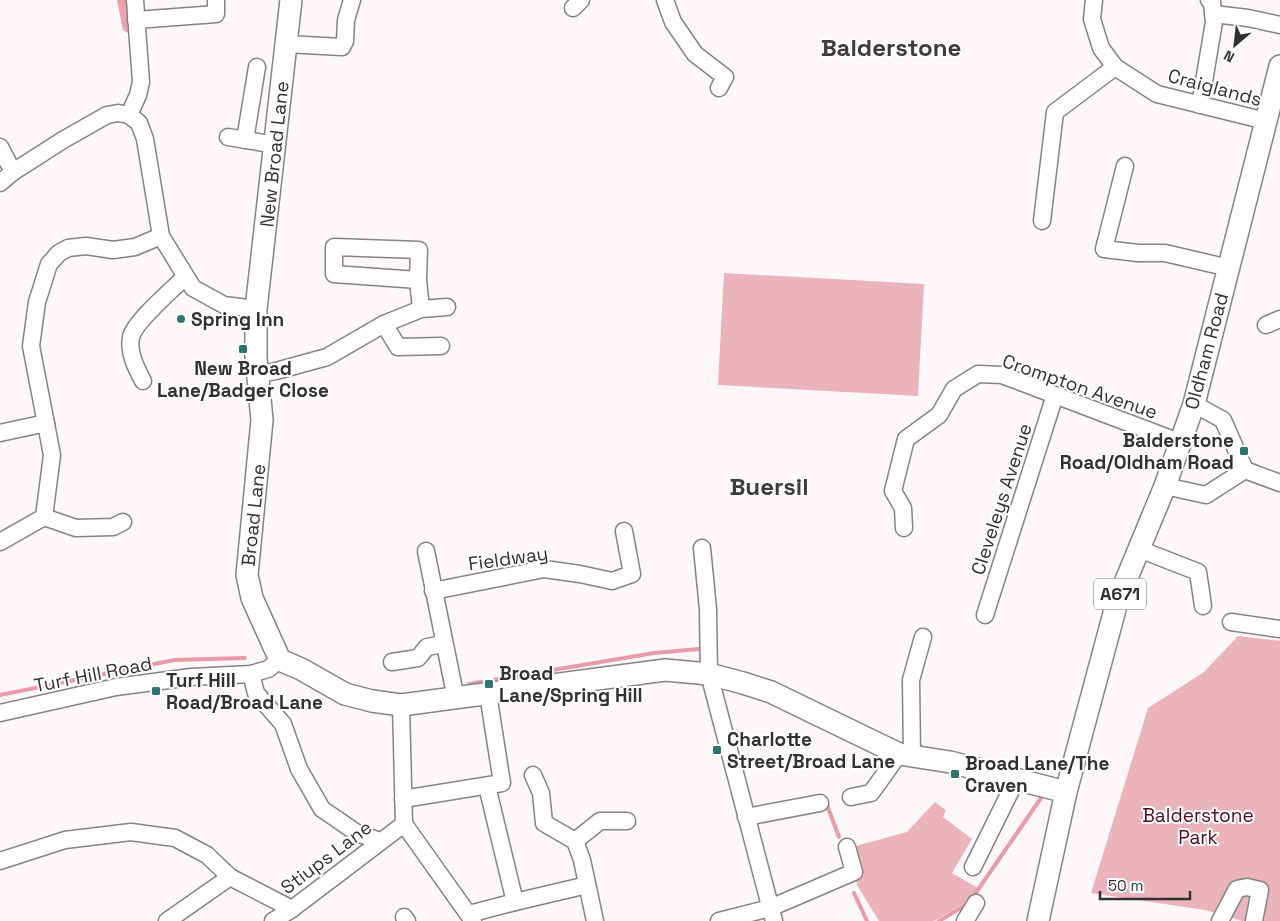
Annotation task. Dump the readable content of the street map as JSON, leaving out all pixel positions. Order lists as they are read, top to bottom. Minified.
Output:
{"streets":{"main road":["New Broad Lane","Oldham Road","Broad Lane","A671"],"street":["Craiglands","Crompton Avenue","Cleveleys Avenue","Fieldway","Turf Hill Road","Stiups Lane"]},"crossings":[["Craiglands","Oldham Road"],["New Broad Lane","Broad Lane"],["Oldham Road","Crompton Avenue"],["Crompton Avenue","Cleveleys Avenue"],["Broad Lane","Turf Hill Road"]],"districts":["Balderstone","Buersil"],"parks":["Balderstone Park"],"places":{"other":["Spring Inn"],"transit":["New Broad Lane/Badger Close","Balderstone Road/Oldham Road","Broad Lane/Spring Hill","Turf Hill Road/Broad Lane","Charlotte Street/Broad Lane","Broad Lane/The Craven"]},"scale_bar":"50 m","north":"bottom left"}
